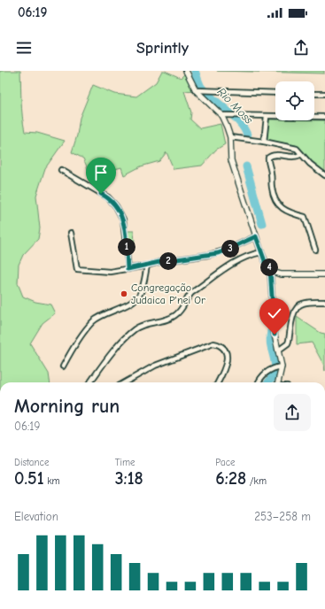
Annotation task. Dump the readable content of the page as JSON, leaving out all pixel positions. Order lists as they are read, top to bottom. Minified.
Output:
{"water":["Rio Moss"],"places":["Congregação Judaica P'nei Or"],"page":{"status":"06:19","header":"Sprintly","pins":["1","3","2","4"],"heading":["Morning run","06:19"],"stats":[["Distance","0.51 km"],["Time","3:18"],["Pace","6:28 /km"]],"chart":["Elevation","253–258 m"]}}
